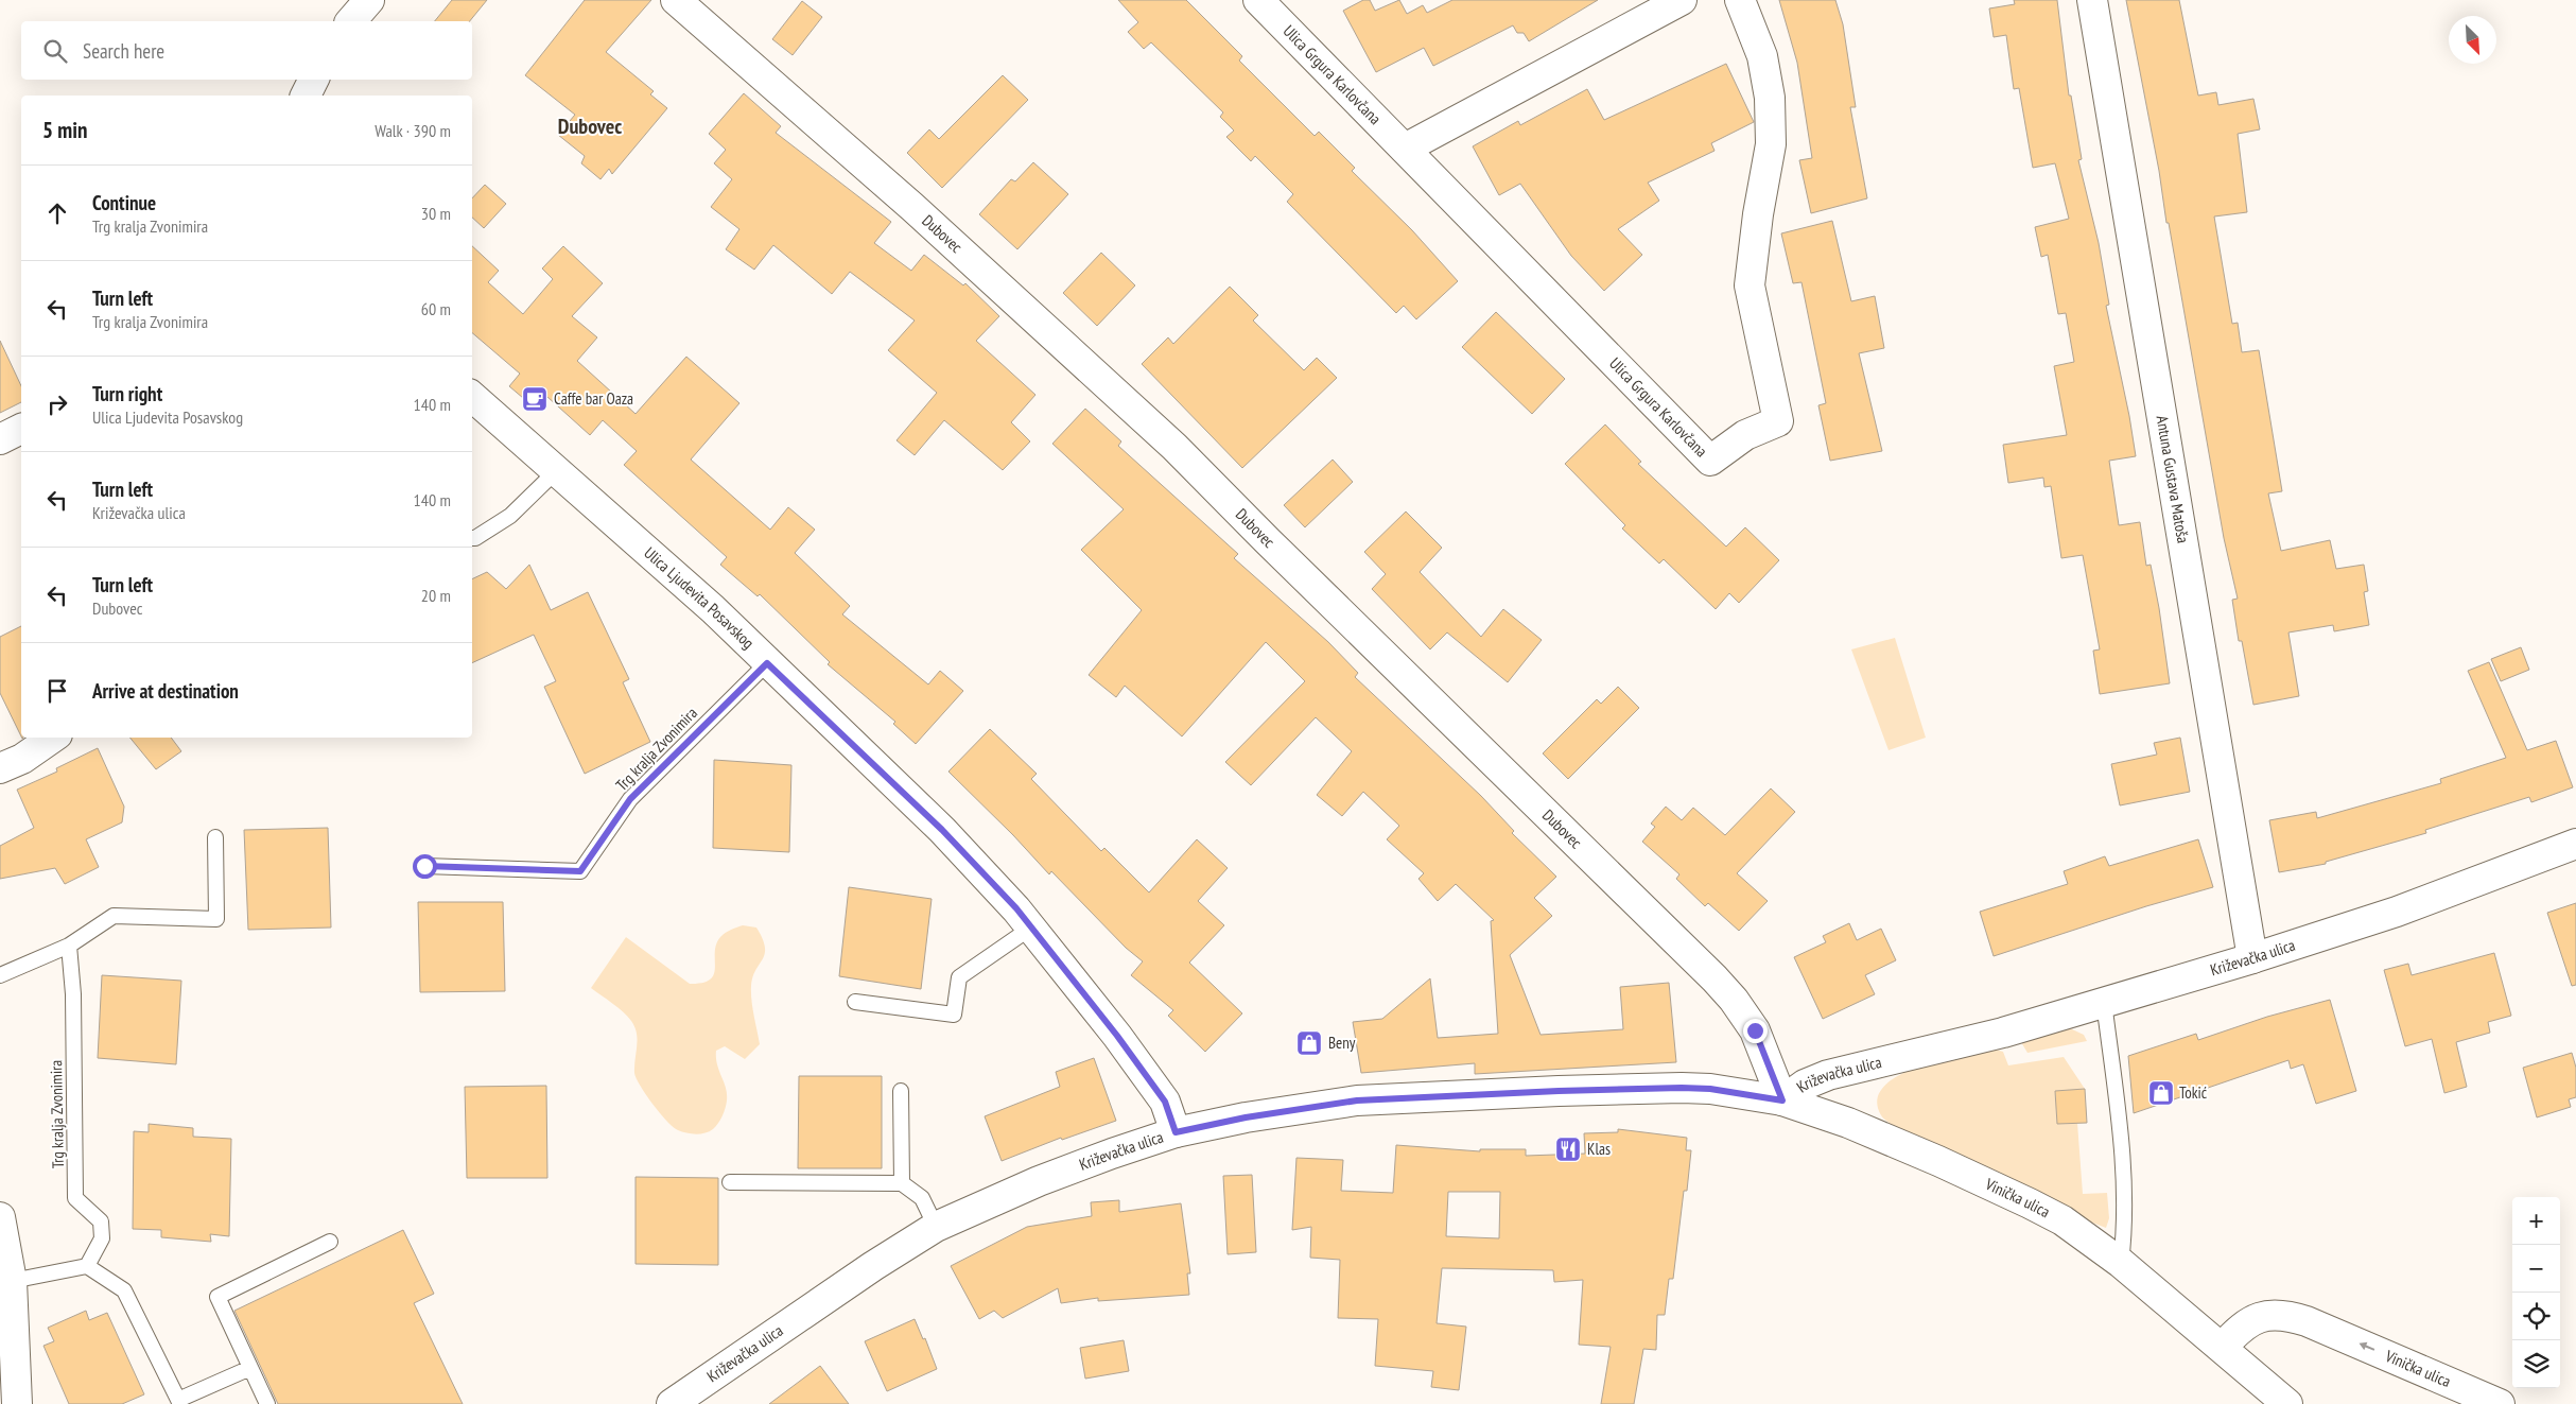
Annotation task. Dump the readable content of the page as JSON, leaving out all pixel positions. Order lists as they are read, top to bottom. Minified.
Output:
{"streets":{"street":["Ulica Grgura Karlovčana","Dubovec","Antuna Gustava Matoša","Ulica Ljudevita Posavskog","Križevačka ulica","Vinička ulica"],"lane":["Trg kralja Zvonimira"]},"crossings":[["Dubovec","Križevačka ulica"],["Dubovec","Vinička ulica"],["Antuna Gustava Matoša","Križevačka ulica"],["Ulica Ljudevita Posavskog","Trg kralja Zvonimira"],["Ulica Ljudevita Posavskog","Križevačka ulica"],["Križevačka ulica","Vinička ulica"]],"districts":["Dubovec"],"places":{"cafe":["Caffe bar Oaza"],"shop":["Beny","Tokić"],"restaurant":["Klas"]},"north":"bottom right","page":{"search":"Search here","heading":["5 min","Walk · 390 m"],"list":[["Continue","Trg kralja Zvonimira","30 m"],["Turn left","Trg kralja Zvonimira","60 m"],["Turn right","Ulica Ljudevita Posavskog","140 m"],["Turn left","Križevačka ulica","140 m"],["Turn left","Dubovec","20 m"],"Arrive at destination"],"map_buttons":["+","−"]}}
